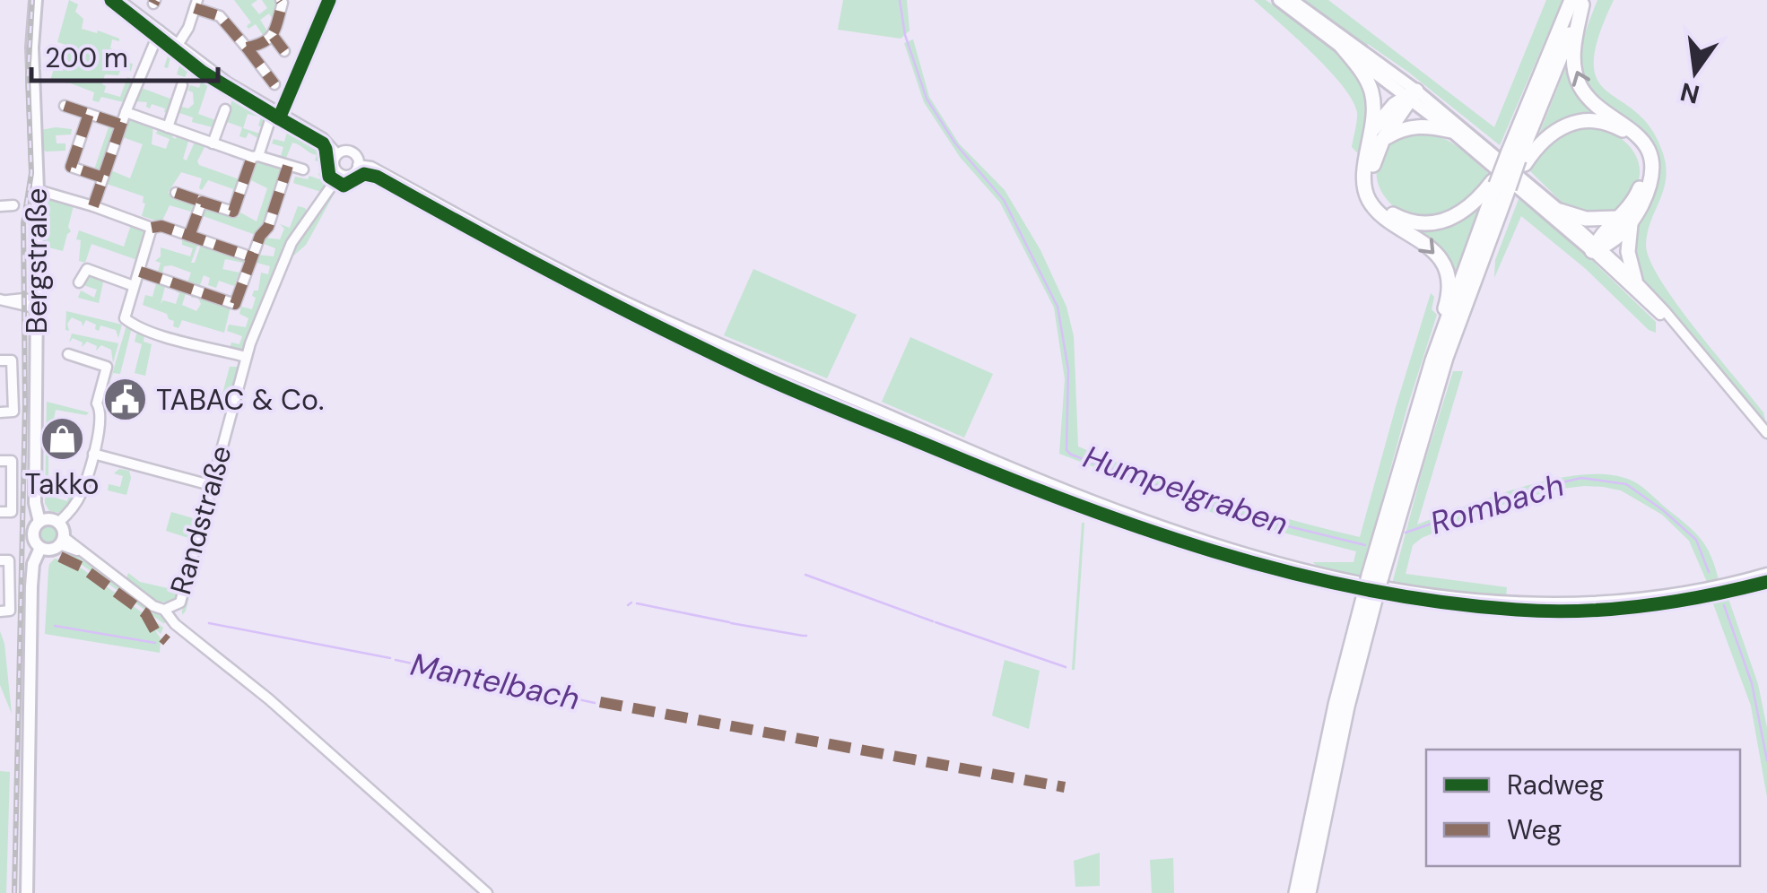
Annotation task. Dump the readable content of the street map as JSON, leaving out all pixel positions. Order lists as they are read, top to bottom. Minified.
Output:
{"streets":{"main road":["Bergstraße"],"street":["Randstraße"]},"water":["Humpelgraben","Rombach","Mantelbach"],"places":{"public building":["TABAC & Co."],"shop":["Takko"]},"legend":["Radweg","Weg"],"scale_bar":"200 m","north":"bottom"}
